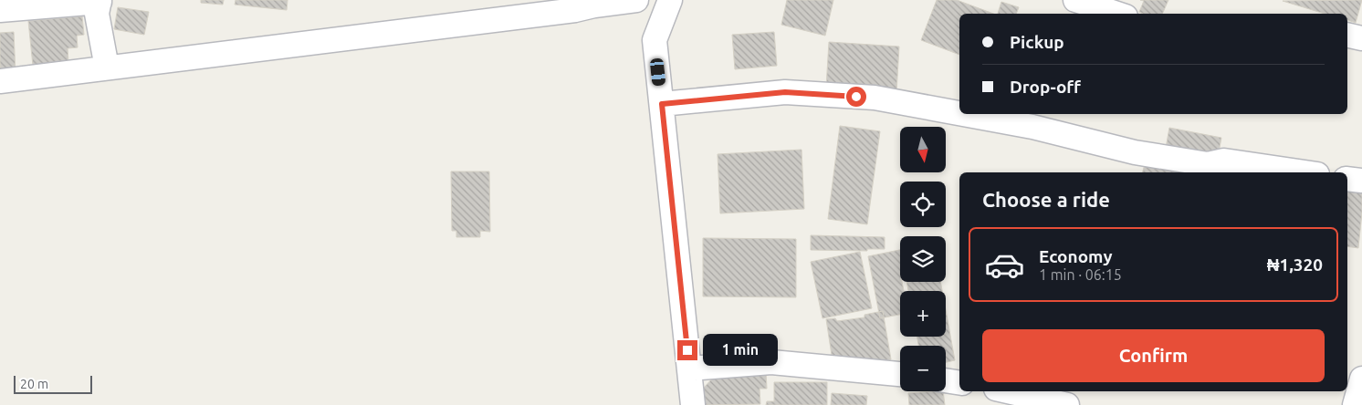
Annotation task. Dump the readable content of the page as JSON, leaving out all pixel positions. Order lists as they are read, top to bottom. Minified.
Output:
{"scale_bar":"20 m","north":"bottom","page":{"banner":["Pickup","Drop-off"],"map_buttons":["+","−"],"heading":"Choose a ride","list":[{"name":"Economy","note":"1 min · 06:15","value":"₦1,320"}],"buttons":"Confirm","bubble":"1 min","scale":"20 m"}}
